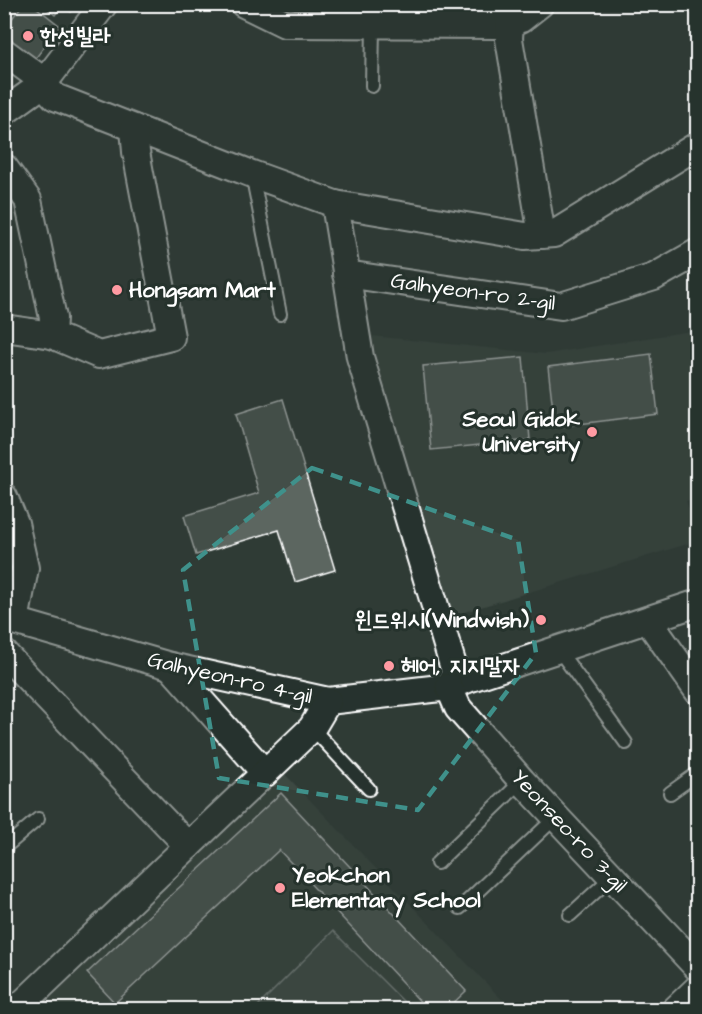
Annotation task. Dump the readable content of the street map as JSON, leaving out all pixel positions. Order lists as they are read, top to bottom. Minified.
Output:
{"streets":{"street":["Galhyeon-ro 2-gil","Galhyeon-ro 4-gil","Yeonseo-ro 3-gil"]},"crossings":[["Galhyeon-ro 4-gil","Yeonseo-ro 3-gil"]],"places":["한성빌라","Hongsam Mart","Seoul Gidok University","윈드위시(Windwish)","헤어, 지지말자","Yeokchon Elementary School"]}
